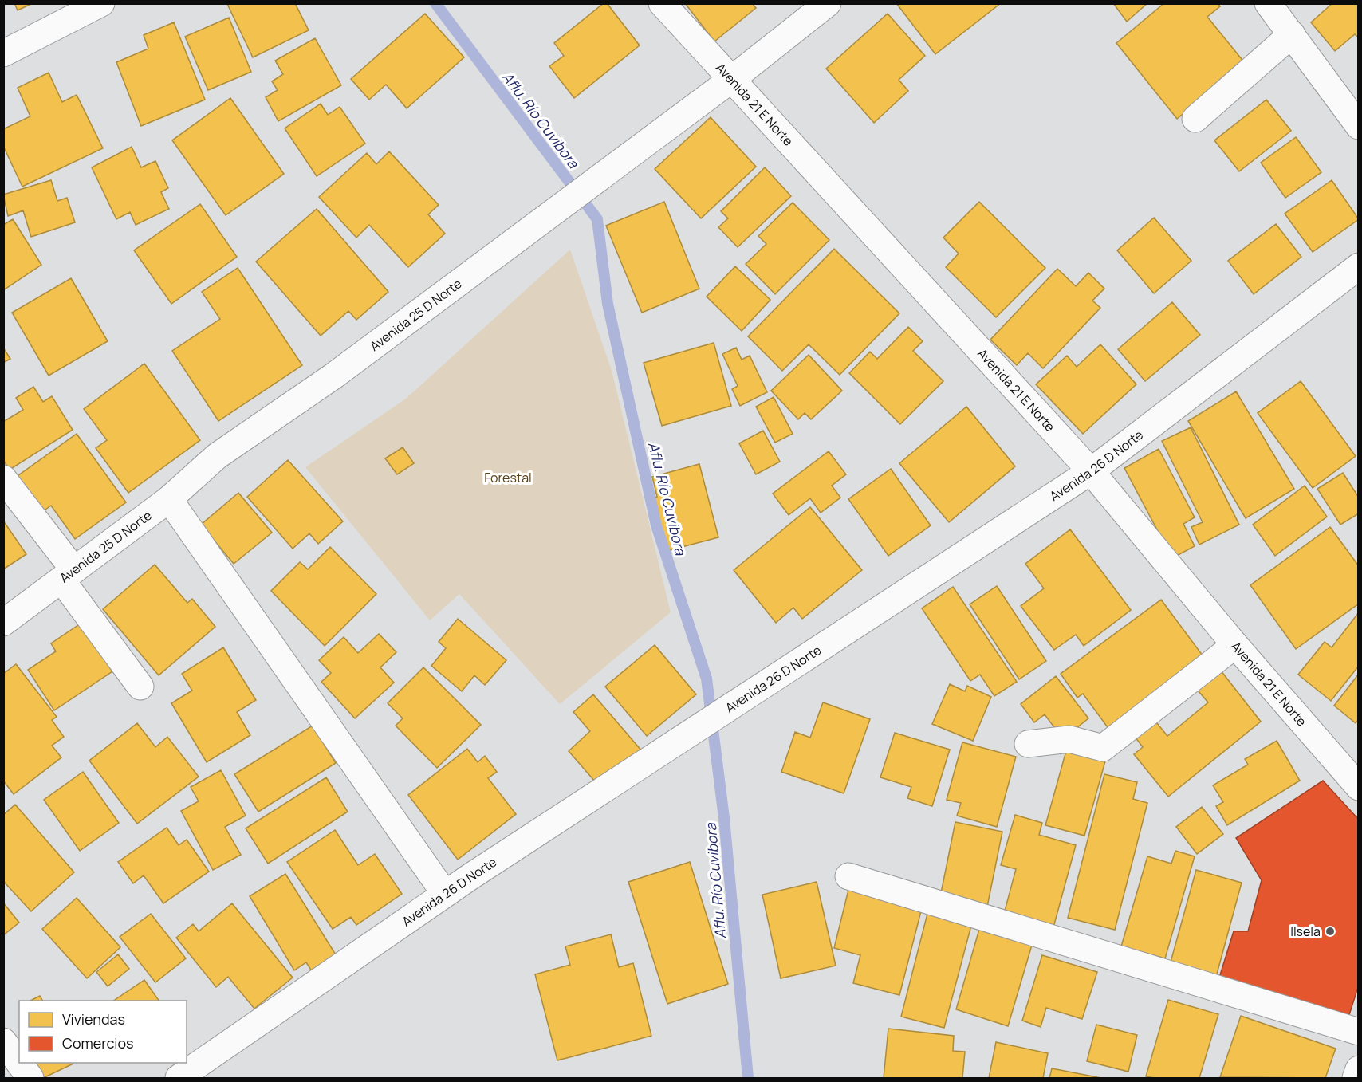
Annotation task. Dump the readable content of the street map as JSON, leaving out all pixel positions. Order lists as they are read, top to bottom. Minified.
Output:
{"streets":{"street":["Avenida 21 E Norte","Avenida 25 D Norte","Avenida 26 D Norte"]},"crossings":[["Avenida 21 E Norte","Avenida 25 D Norte"],["Avenida 21 E Norte","Avenida 26 D Norte"]],"water":["Aflu. Río Cuvibora"],"parks":["Forestal"],"places":["Ilsela"],"legend":["Viviendas","Comercios"]}
